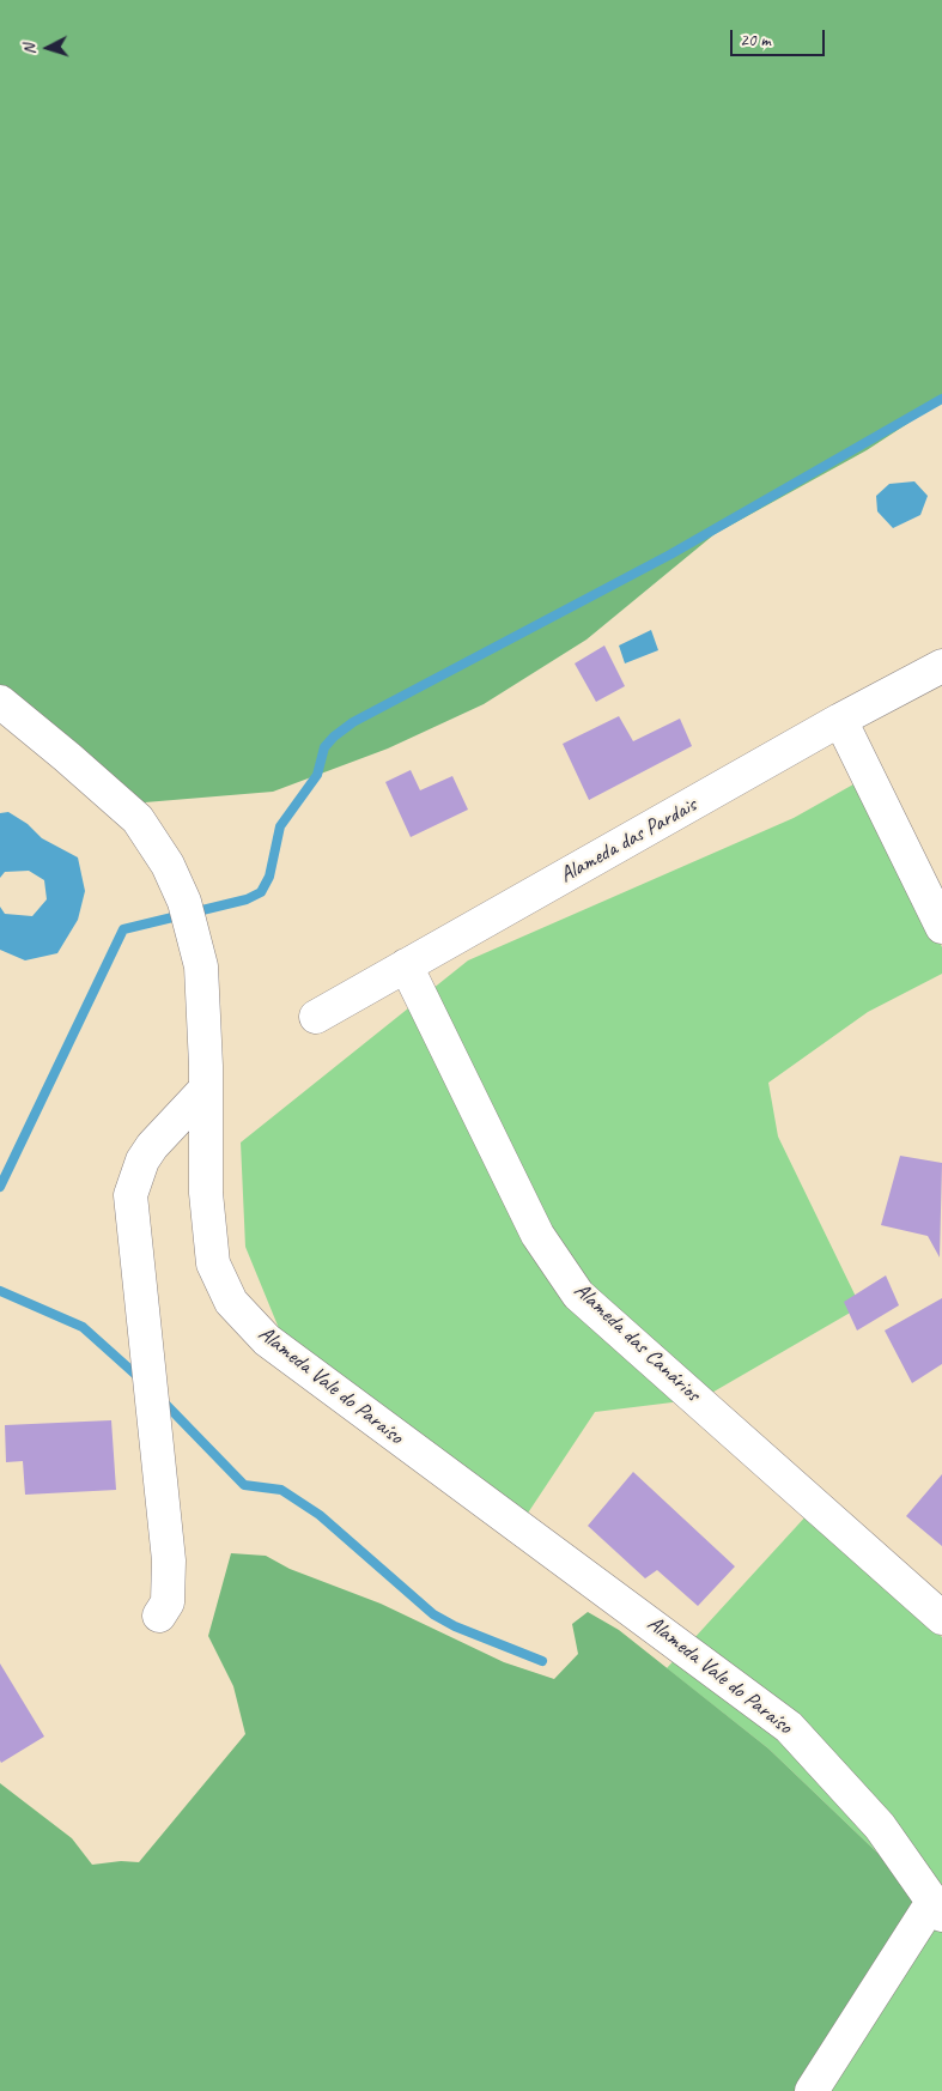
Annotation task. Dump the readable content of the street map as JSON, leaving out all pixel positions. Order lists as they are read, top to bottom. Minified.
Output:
{"streets":{"street":["Alameda das Pardais","Alameda das Canários","Alameda Vale do Paraíso"]},"crossings":[["Alameda das Pardais","Alameda das Canários"]],"scale_bar":"20 m","north":"left"}
